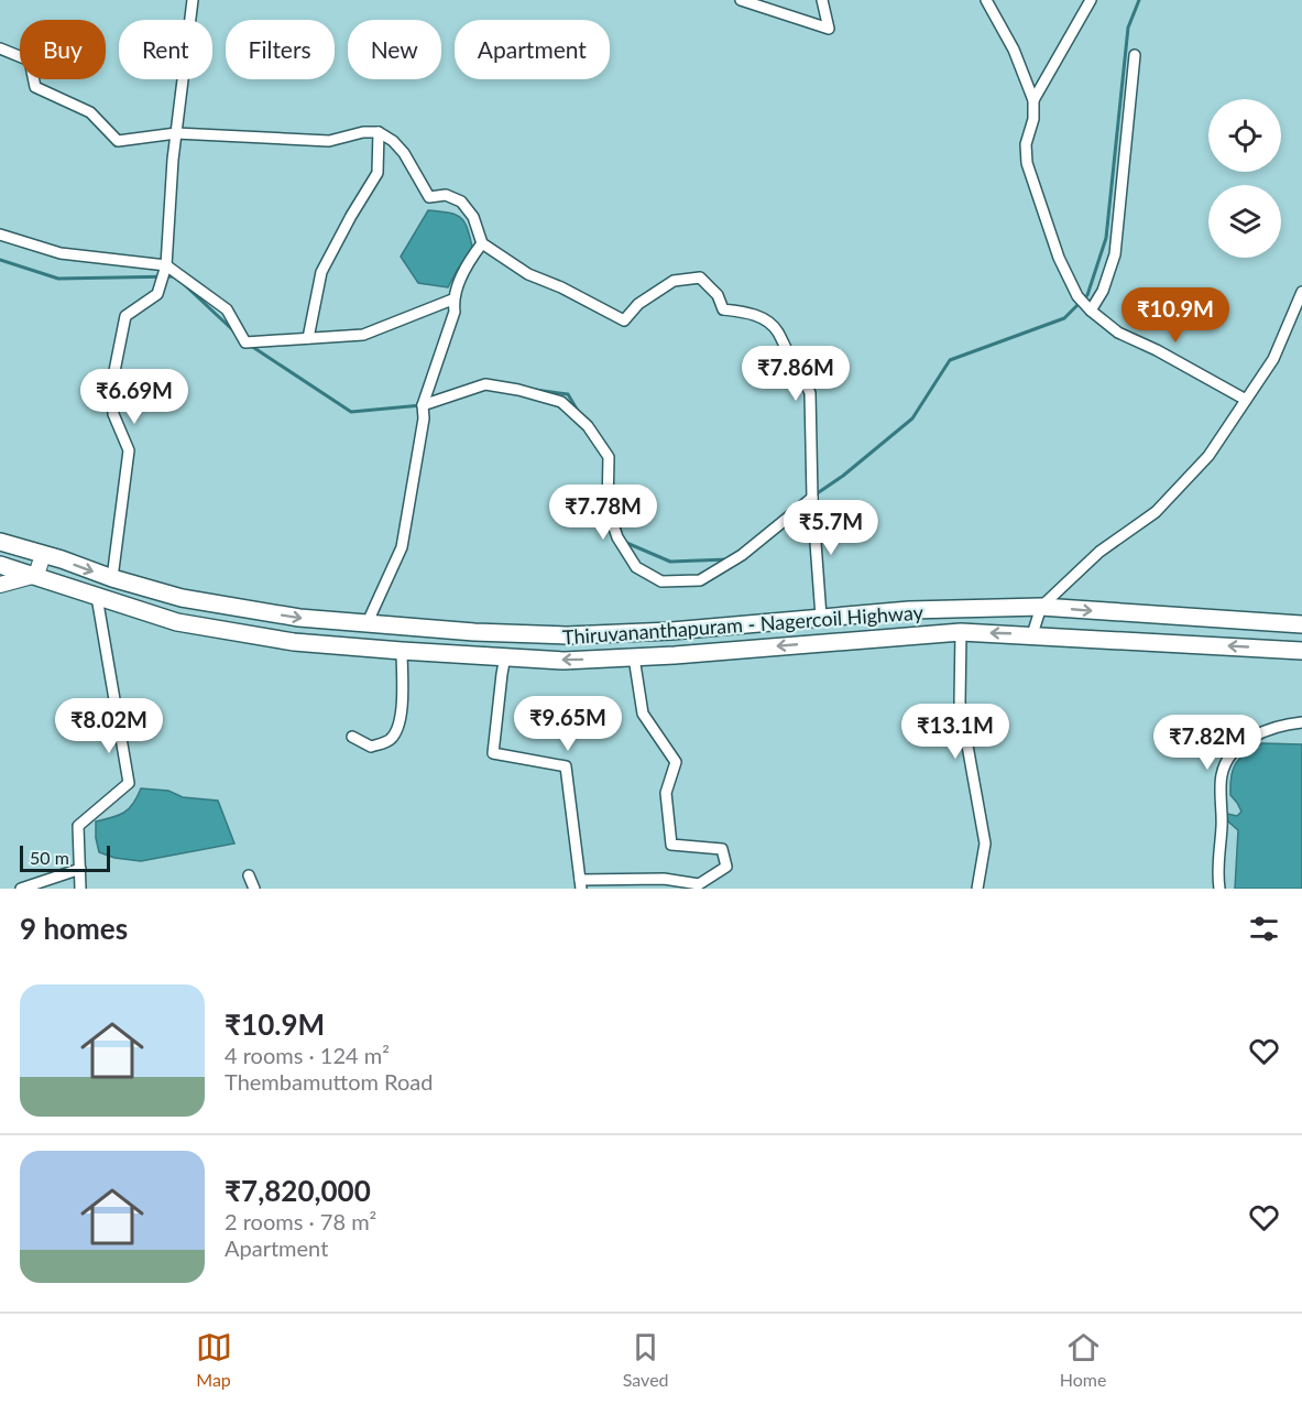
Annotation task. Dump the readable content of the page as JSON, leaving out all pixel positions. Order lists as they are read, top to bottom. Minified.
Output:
{"streets":{"main road":["Thiruvananthapuram - Nagercoil Highway"]},"scale_bar":"50 m","page":{"chip":["Buy","Rent","Filters","New","Apartment"],"price":["₹10.9M","₹7.86M","₹6.69M","₹7.78M","₹5.7M","₹9.65M","₹8.02M","₹13.1M","₹7.82M"],"scale":"50 m","heading":"9 homes","list":[{"name":"₹10.9M","note":"4 rooms · 124 m² · Thembamuttom Road"},{"name":"₹7,820,000","note":"2 rooms · 78 m² · Apartment"}],"tabs":["Map","Saved","Home"]}}
